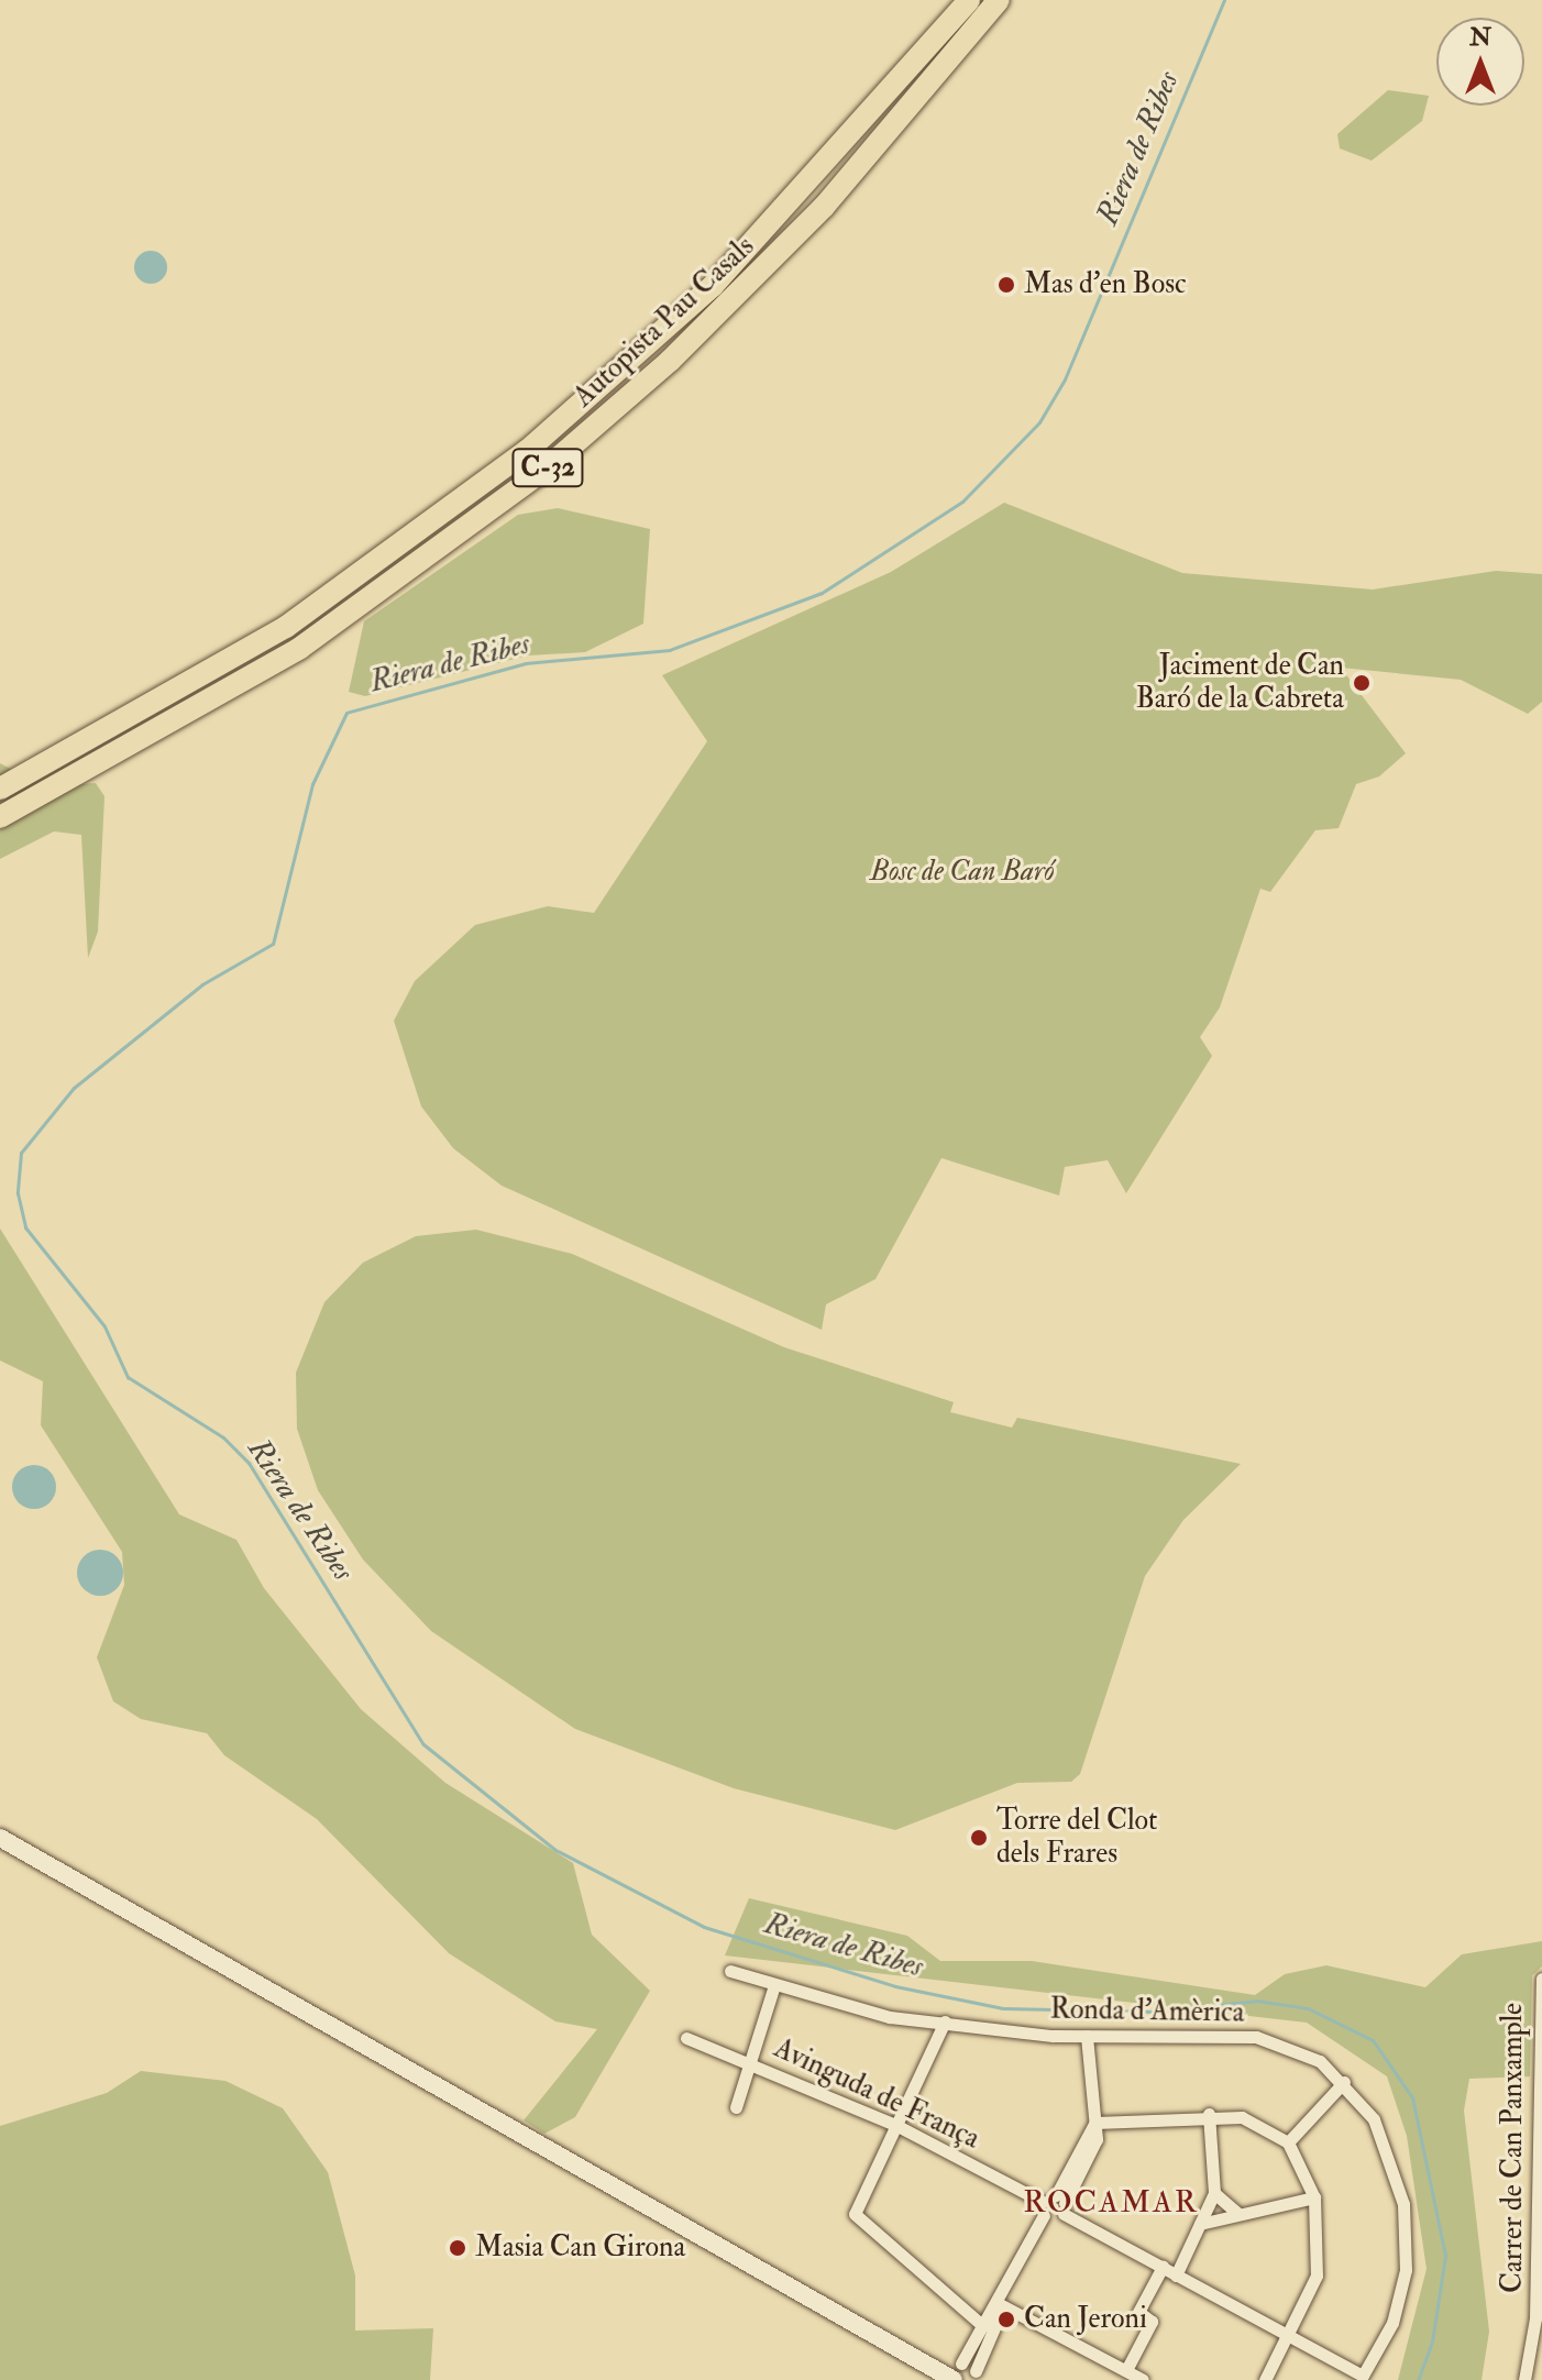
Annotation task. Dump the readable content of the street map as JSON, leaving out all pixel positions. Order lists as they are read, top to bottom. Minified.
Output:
{"streets":{"highway":["Autopista Pau Casals","C-32"],"street":["Ronda d'Amèrica","Avinguda de França","Carrer de Can Panxample"]},"crossings":[["Ronda d'Amèrica","Avinguda de França"]],"districts":["ROCAMAR"],"water":["Riera de Ribes"],"parks":["Bosc de Can Baró"],"places":["Mas d'en Bosc","Jaciment de Can Baró de la Cabreta","Torre del Clot dels Frares","Masia Can Girona","Can Jeroni"],"north":"top"}
